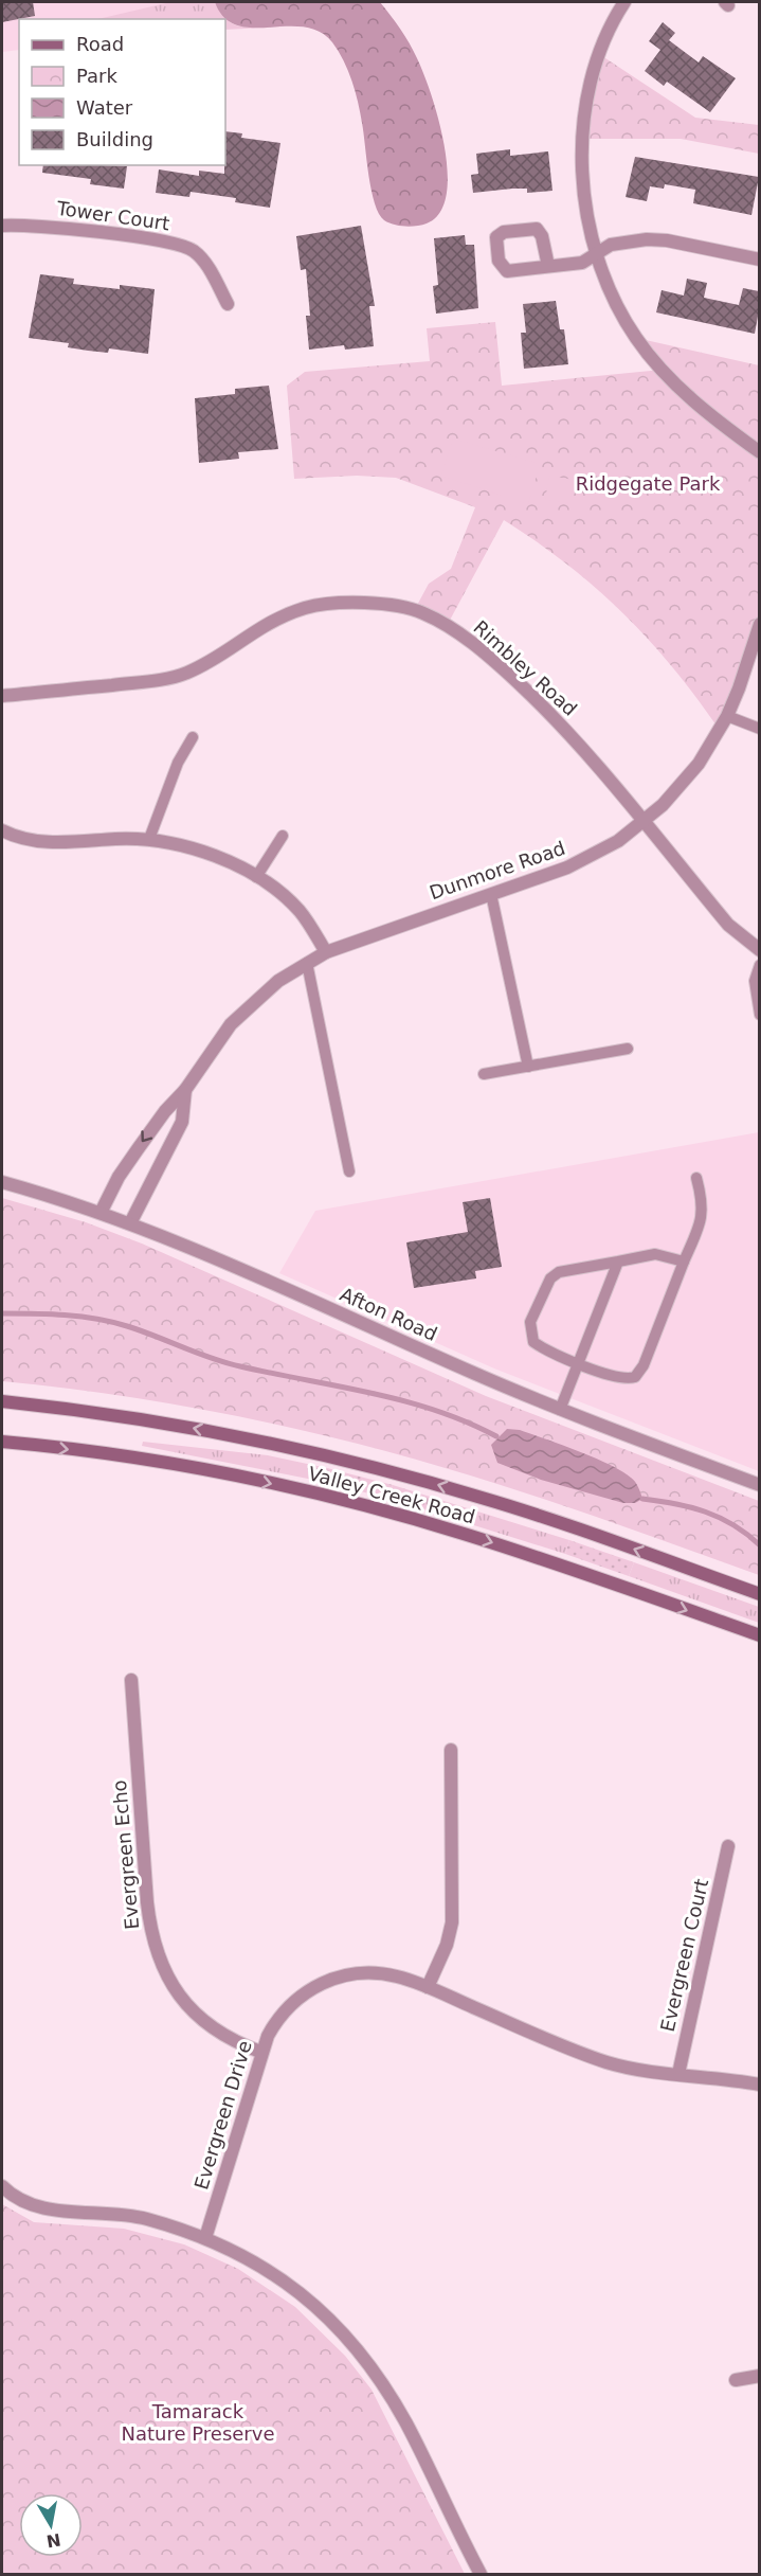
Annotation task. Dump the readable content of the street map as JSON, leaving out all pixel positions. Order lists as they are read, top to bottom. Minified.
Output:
{"streets":{"main road":["Valley Creek Road"],"street":["Tower Court","Rimbley Road","Dunmore Road","Afton Road","Evergreen Echo","Evergreen Court","Evergreen Drive"]},"crossings":[["Rimbley Road","Dunmore Road"],["Dunmore Road","Afton Road"],["Evergreen Echo","Evergreen Drive"],["Evergreen Court","Evergreen Drive"]],"parks":["Ridgegate Park","Tamarack Nature Preserve"],"legend":["Road","Park","Water","Building"],"north":"bottom"}
